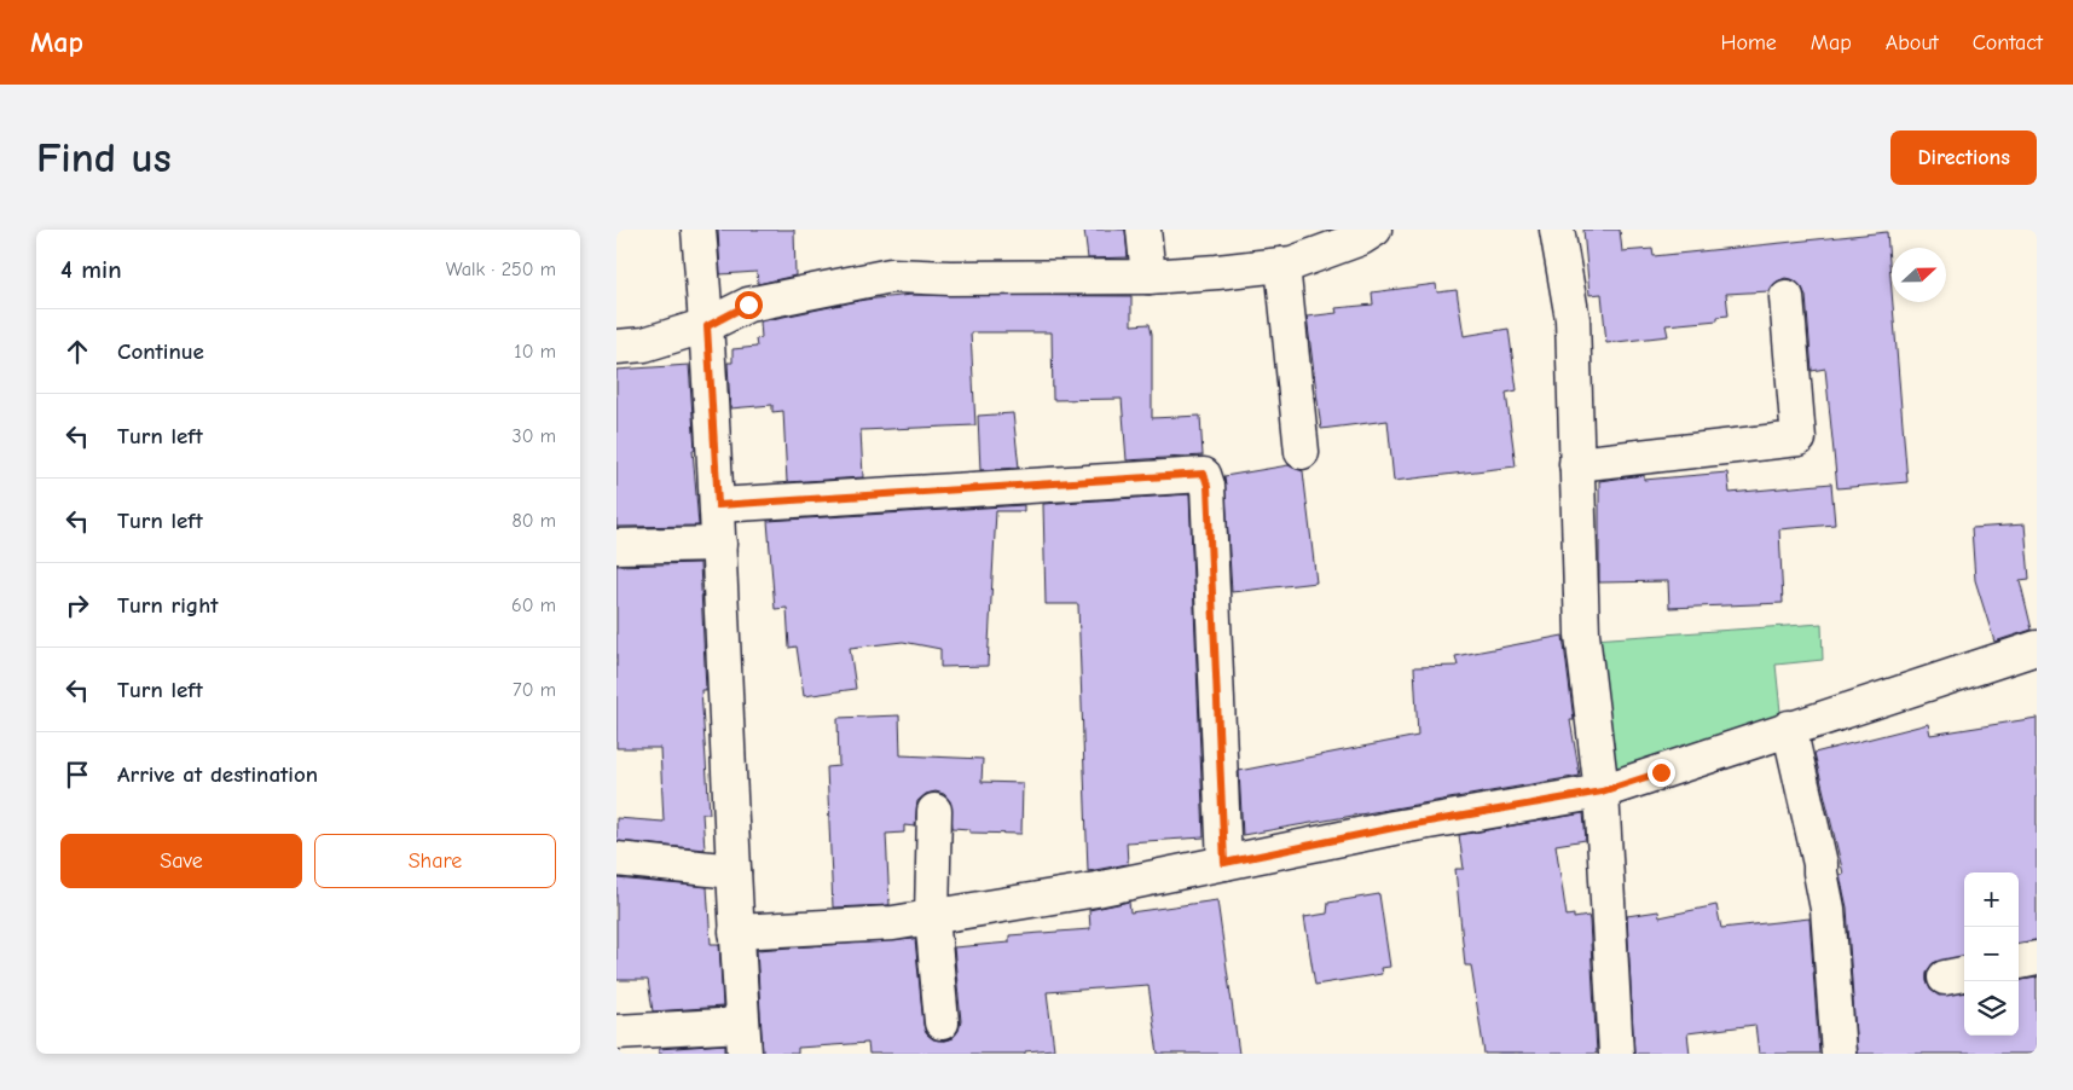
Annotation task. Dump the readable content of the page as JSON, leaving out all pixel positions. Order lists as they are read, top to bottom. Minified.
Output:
{"north":"right","page":{"header":"Map","nav":["Home","Map","About","Contact"],"buttons":["Directions",["Save","Share"]],"title":"Find us","heading":["4 min","Walk · 250 m"],"list":[["Continue","10 m"],["Turn left","30 m"],["Turn left","80 m"],["Turn right","60 m"],["Turn left","70 m"],"Arrive at destination"],"map_buttons":["+","−"]}}
